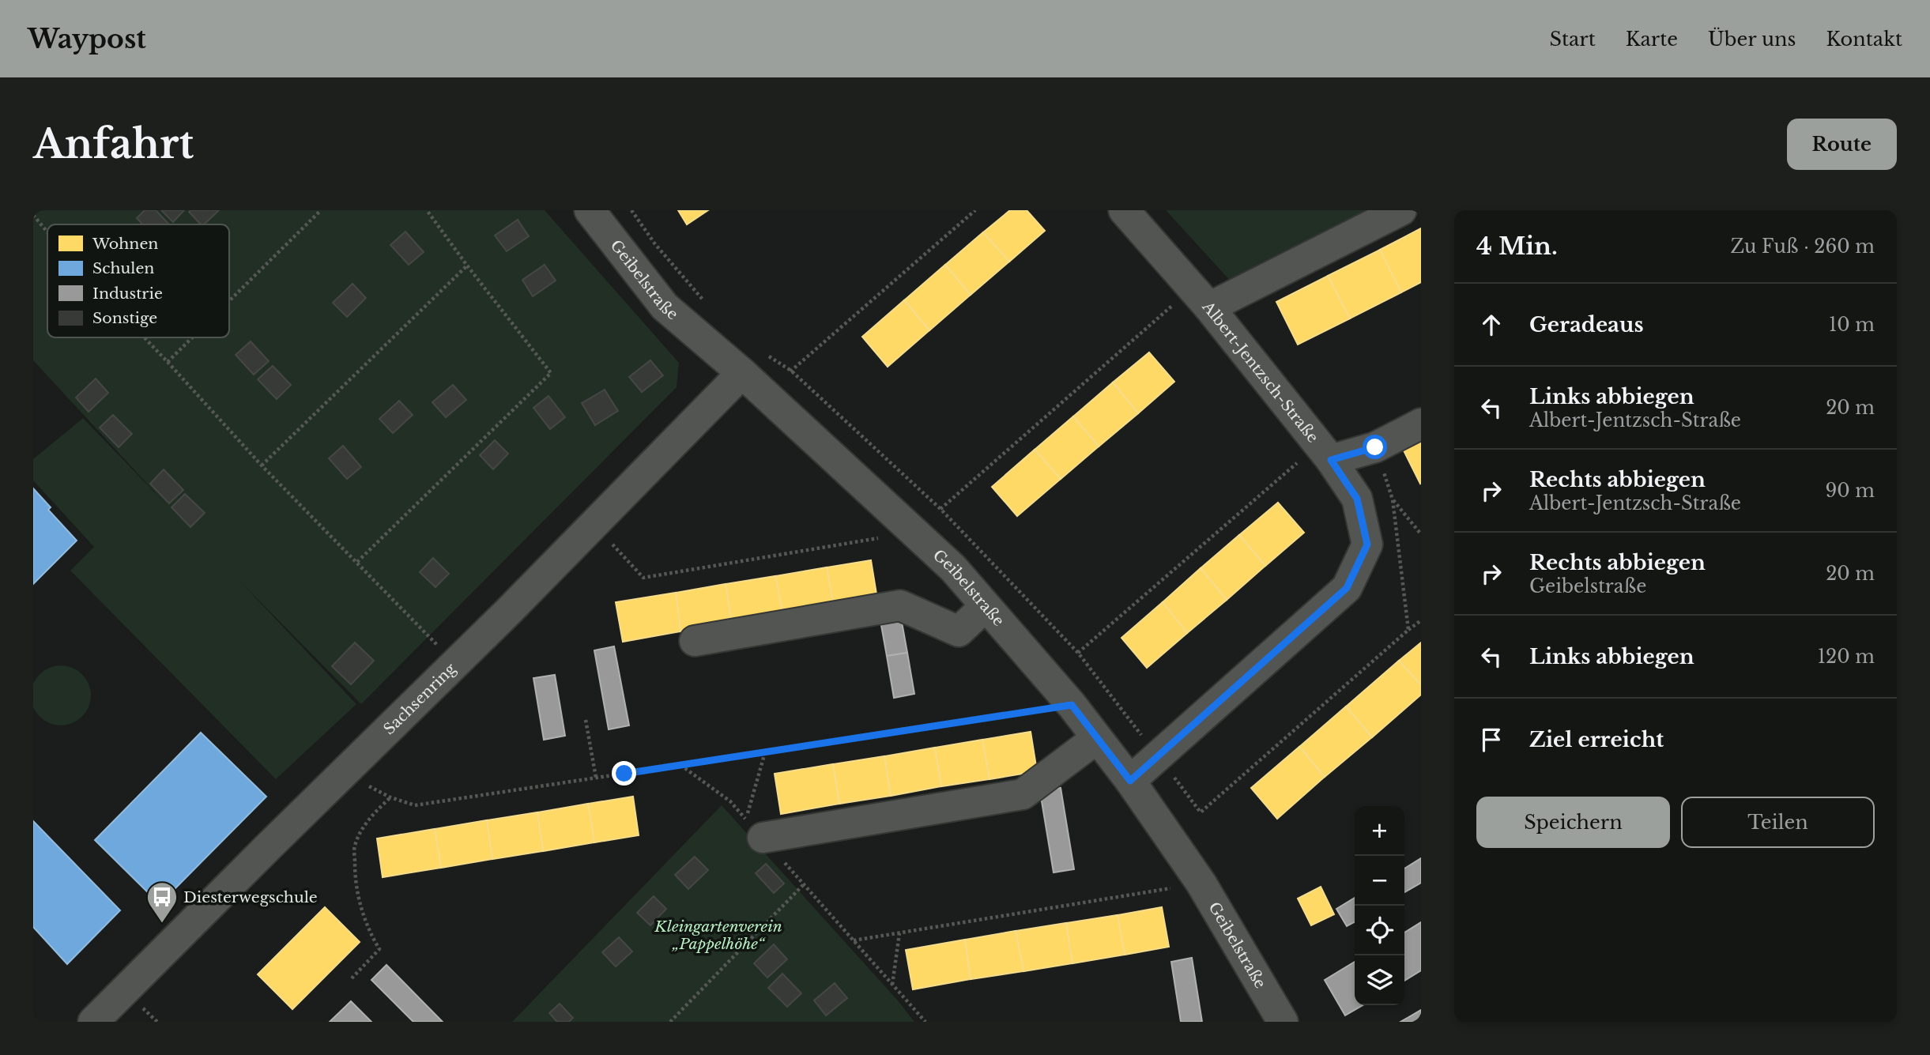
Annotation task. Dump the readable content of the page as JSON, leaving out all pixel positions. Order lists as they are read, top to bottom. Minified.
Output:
{"streets":{"street":["Geibelstraße","Albert-Jentzsch-Straße","Sachsenring"]},"crossings":[["Geibelstraße","Albert-Jentzsch-Straße"],["Geibelstraße","Sachsenring"]],"parks":["Kleingartenverein „Pappelhöhe“"],"places":{"bus stop":["Diesterwegschule"]},"legend":["Wohnen","Schulen","Industrie","Sonstige"],"page":{"header":"Waypost","nav":["Start","Karte","Über uns","Kontakt"],"buttons":["Route",["Speichern","Teilen"]],"title":"Anfahrt","heading":["4 Min.","Zu Fuß · 260 m"],"list":[["Geradeaus","10 m"],["Links abbiegen","Albert-Jentzsch-Straße","20 m"],["Rechts abbiegen","Albert-Jentzsch-Straße","90 m"],["Rechts abbiegen","Geibelstraße","20 m"],["Links abbiegen","120 m"],"Ziel erreicht"],"map_buttons":["+","−"]}}
